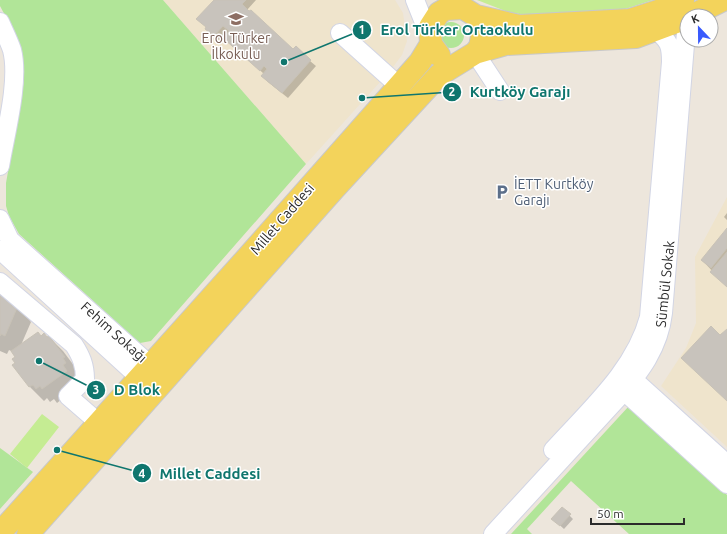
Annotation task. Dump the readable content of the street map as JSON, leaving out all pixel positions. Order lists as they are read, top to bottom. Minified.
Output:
{"streets":{"main road":["Millet Caddesi"],"street":["Sümbül Sokak","Fehim Sokağı"]},"crossings":[["Millet Caddesi","Fehim Sokağı"]],"places":{"school or university":["Erol Türker İlkokulu"],"other":["Erol Türker Ortaokulu","Kurtköy Garajı","D Blok","Millet Caddesi"],"parking":["İETT Kurtköy Garajı"]},"scale_bar":"50 m","north":"top"}
